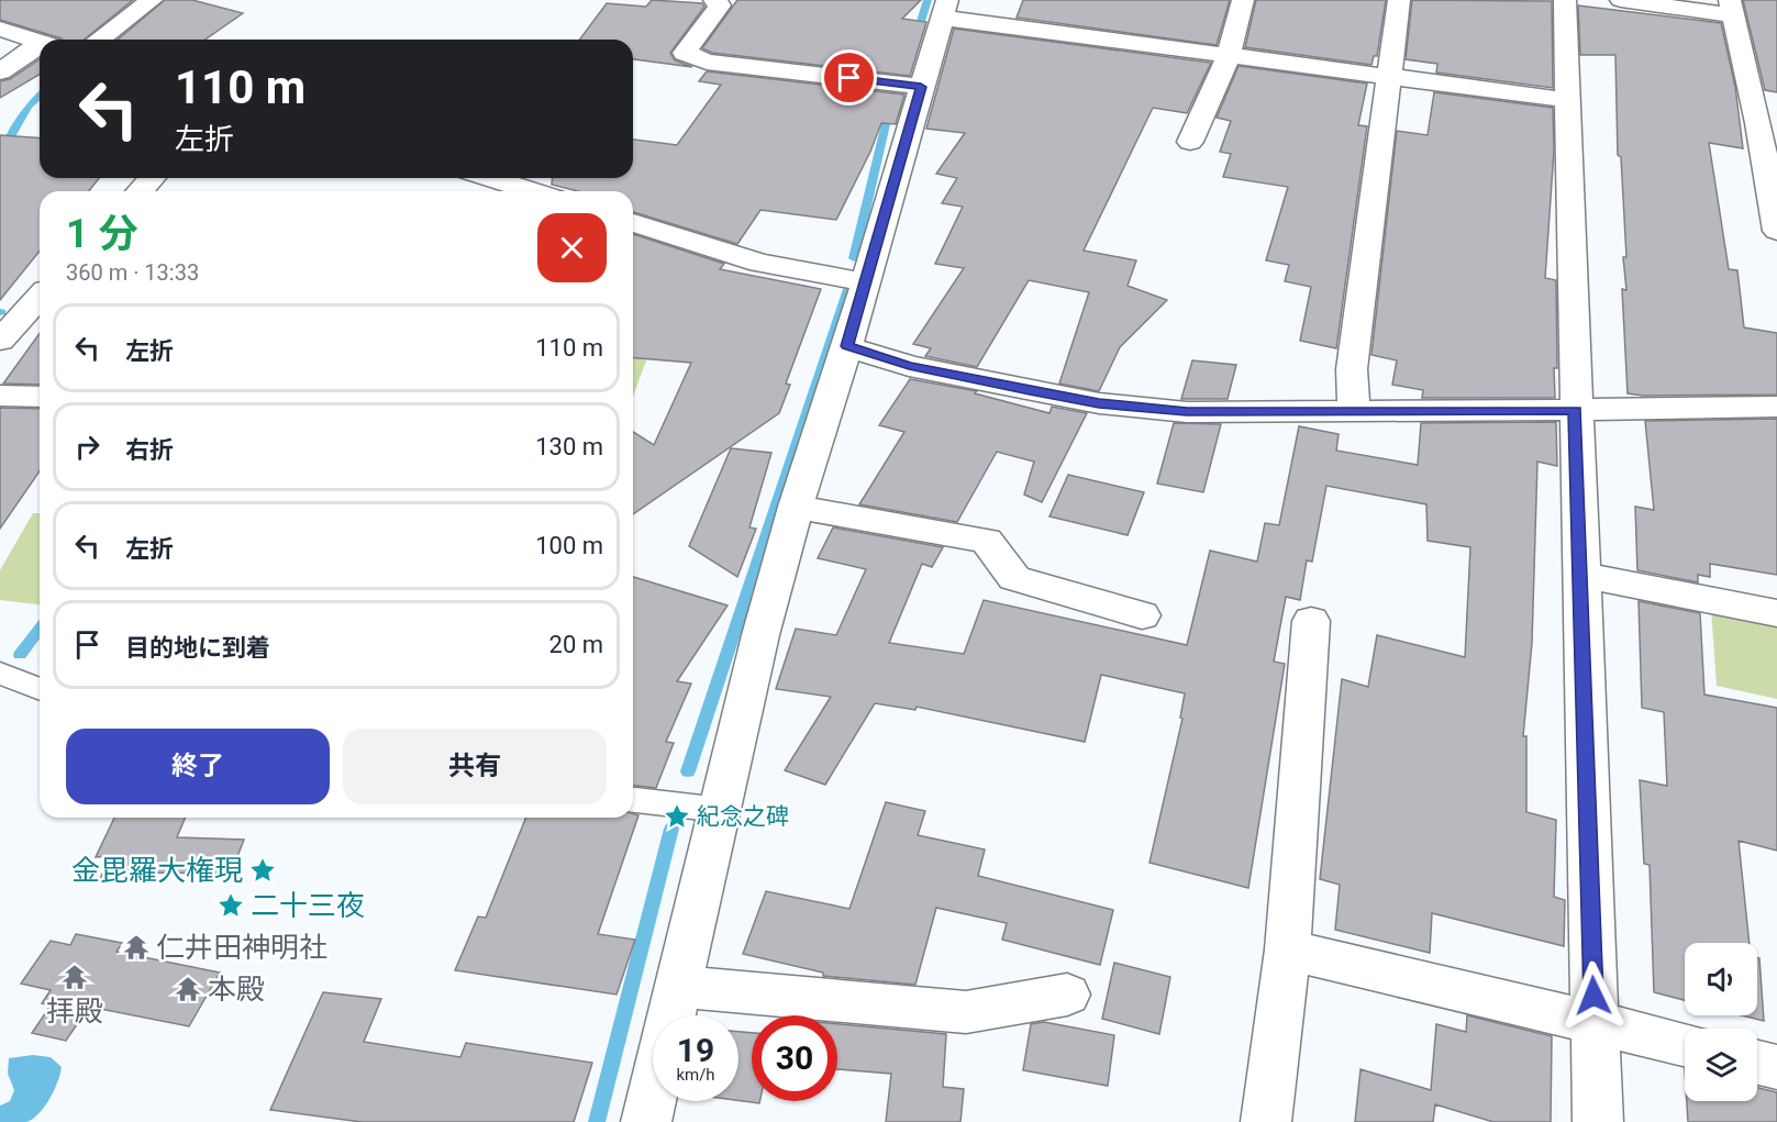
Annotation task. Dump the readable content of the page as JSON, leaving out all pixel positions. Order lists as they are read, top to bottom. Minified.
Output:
{"places":{"place":["紀念之碑","金毘羅大権現","二十三夜"],"temple":["仁井田神明社","拝殿","本殿"]},"page":{"turn":["110 m","左折"],"heading":["1 分","360 m · 13:33"],"list":[{"name":"左折","value":"110 m"},{"name":"右折","value":"130 m"},{"name":"左折","value":"100 m"},{"name":"目的地に到着","value":"20 m"}],"buttons":["終了","共有"],"speed":"19 km/h","limit":"30"}}
